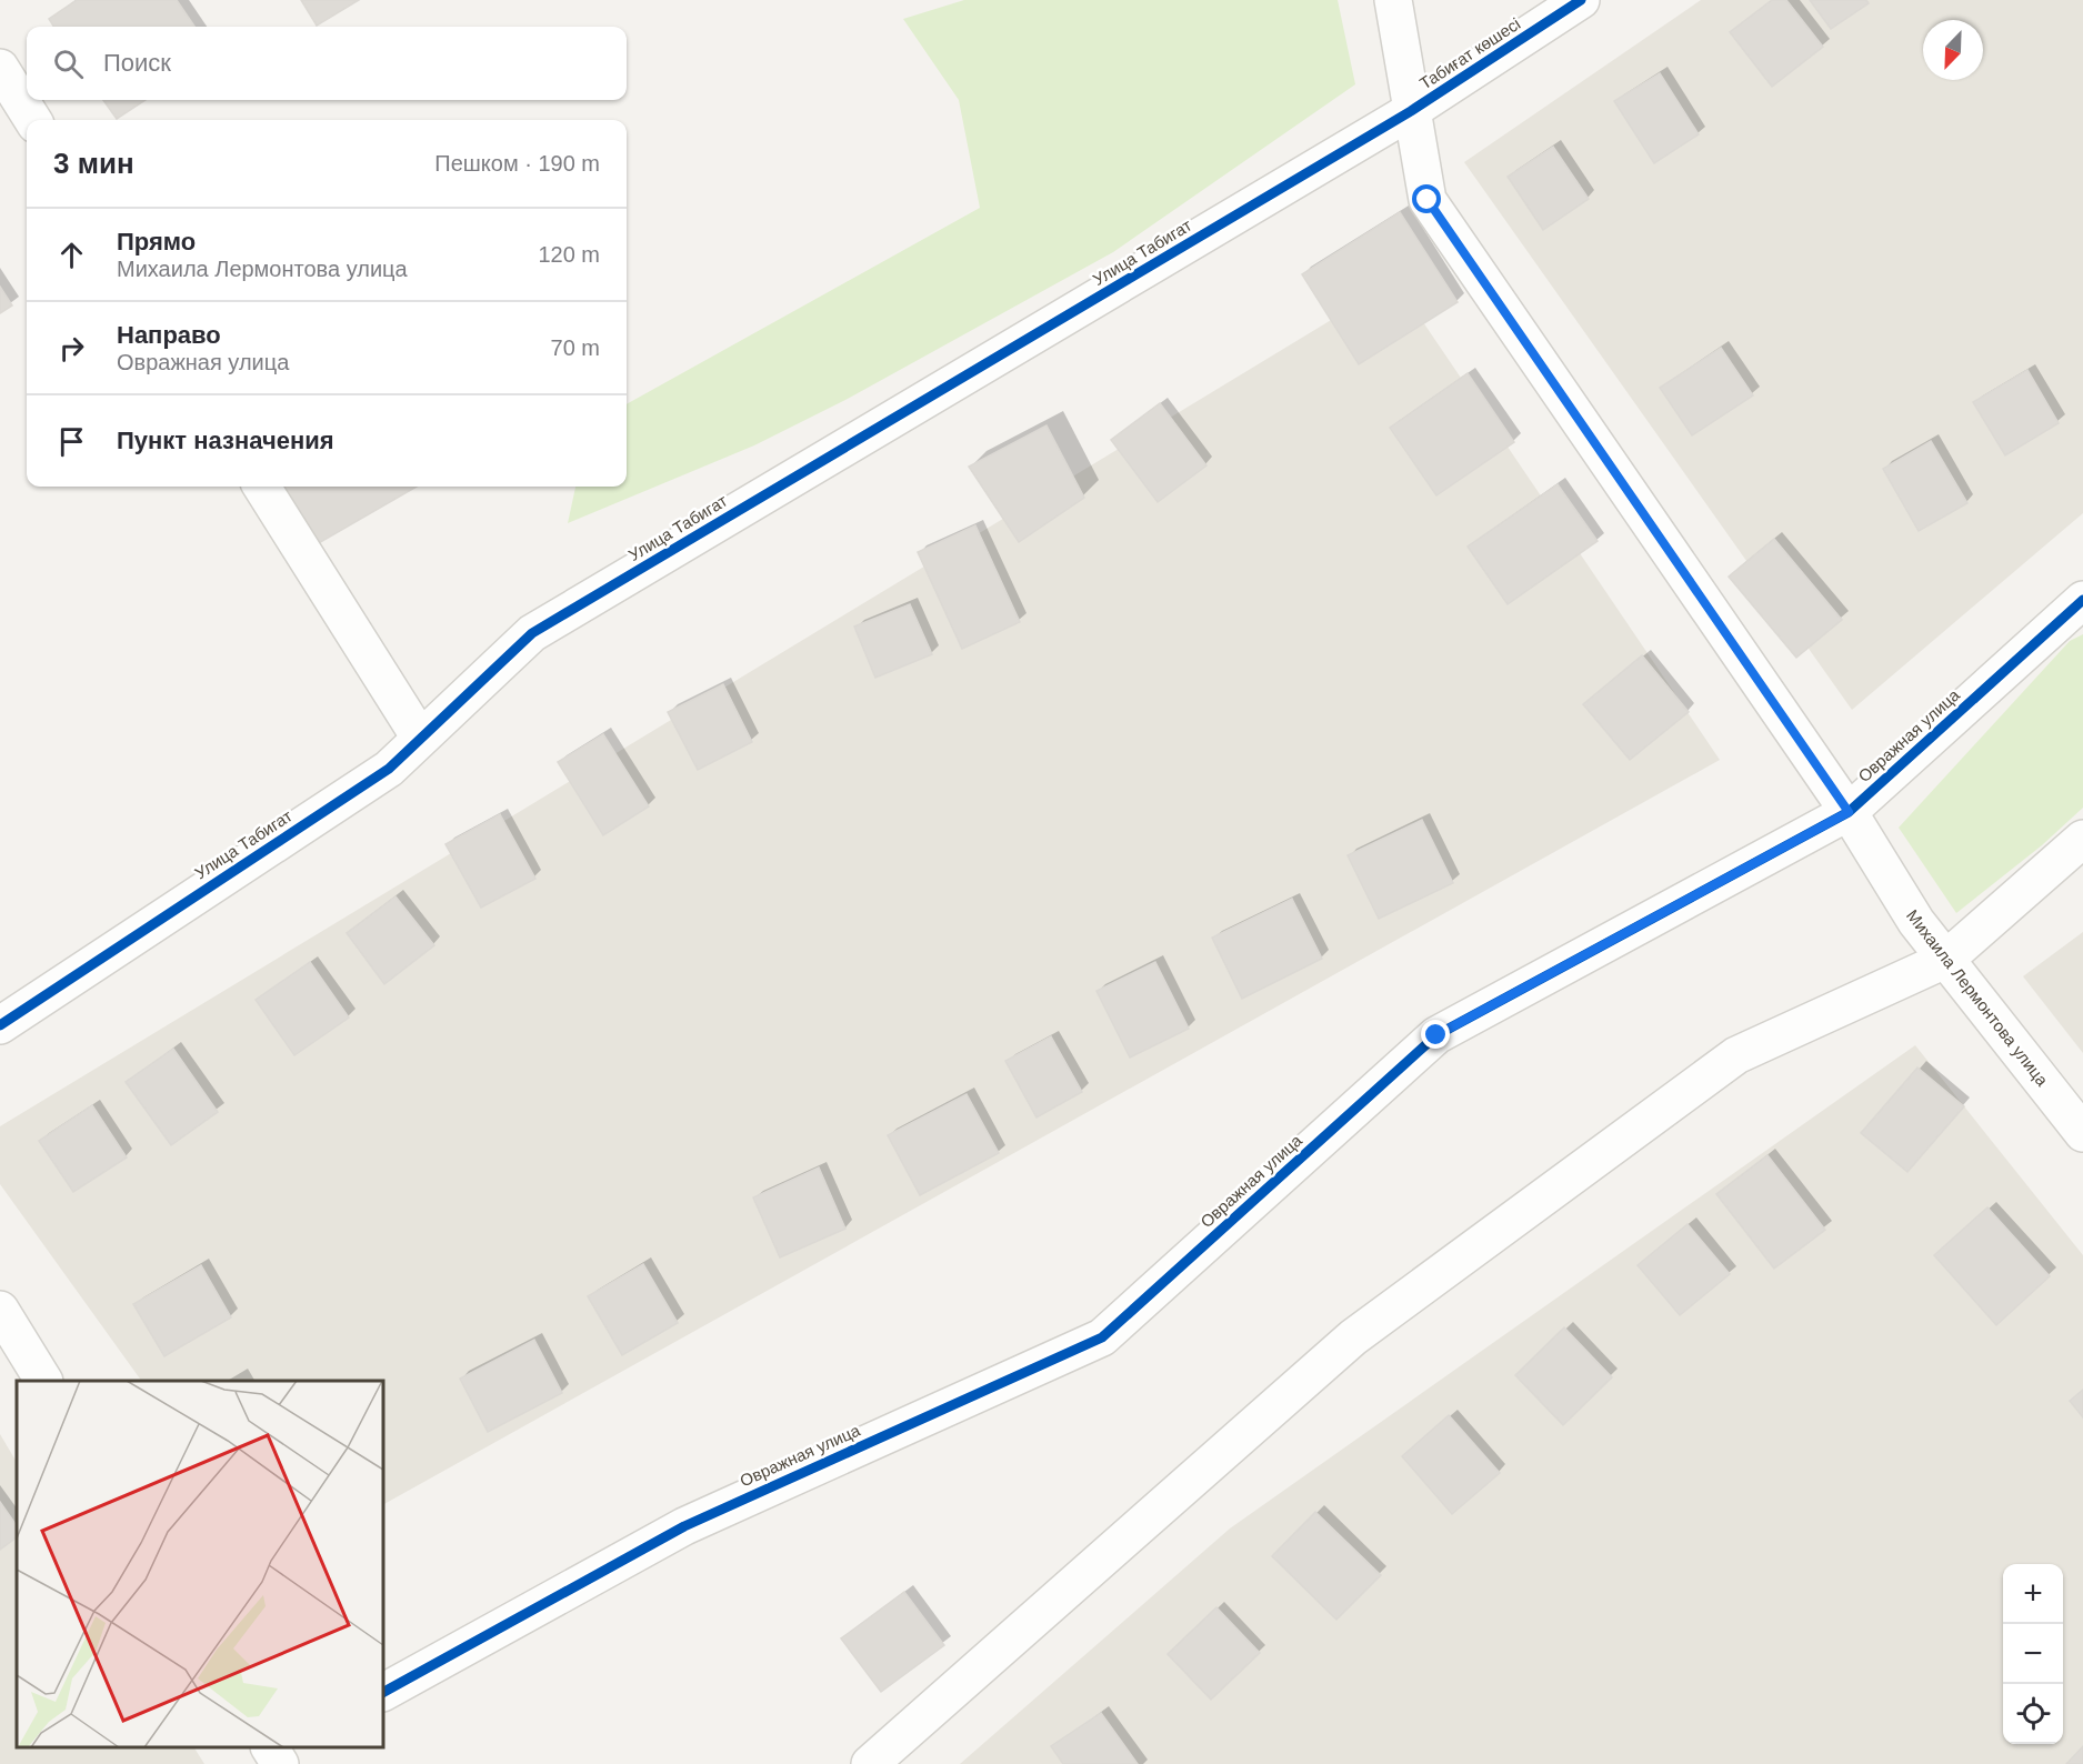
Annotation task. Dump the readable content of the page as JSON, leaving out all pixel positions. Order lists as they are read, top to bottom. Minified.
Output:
{"streets":{"street":["Табиғат көшесі","Улица Табигат","Овражная улица","Михаила Лермонтова улица"]},"crossings":[["Табиғат көшесі","Улица Табигат"],["Табиғат көшесі","Михаила Лермонтова улица"],["Улица Табигат","Михаила Лермонтова улица"],["Овражная улица","Михаила Лермонтова улица"]],"north":"bottom left","page":{"search":"Поиск","heading":["3 мин","Пешком · 190 m"],"list":[["Прямо","Михаила Лермонтова улица","120 m"],["Направо","Овражная улица","70 m"],"Пункт назначения"],"map_buttons":["+","−"]}}
